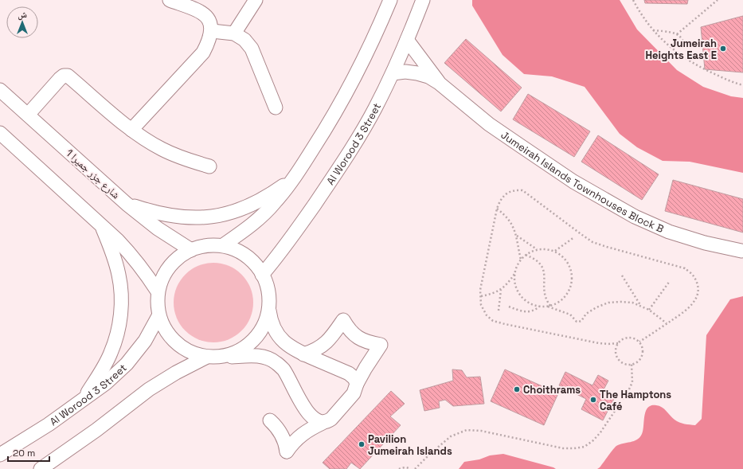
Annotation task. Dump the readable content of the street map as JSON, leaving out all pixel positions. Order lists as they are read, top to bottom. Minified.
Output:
{"streets":{"street":["Al Worood 3 Street","شارع جزر جميرا 1","Jumeirah Islands Townhouses Block B"]},"crossings":[["Al Worood 3 Street","شارع جزر جميرا 1"],["Al Worood 3 Street","Jumeirah Islands Townhouses Block B"]],"places":["Jumeirah Heights East E","Choithrams","The Hamptons Café","Pavilion Jumeirah Islands"],"scale_bar":"20 m","north":"top"}
